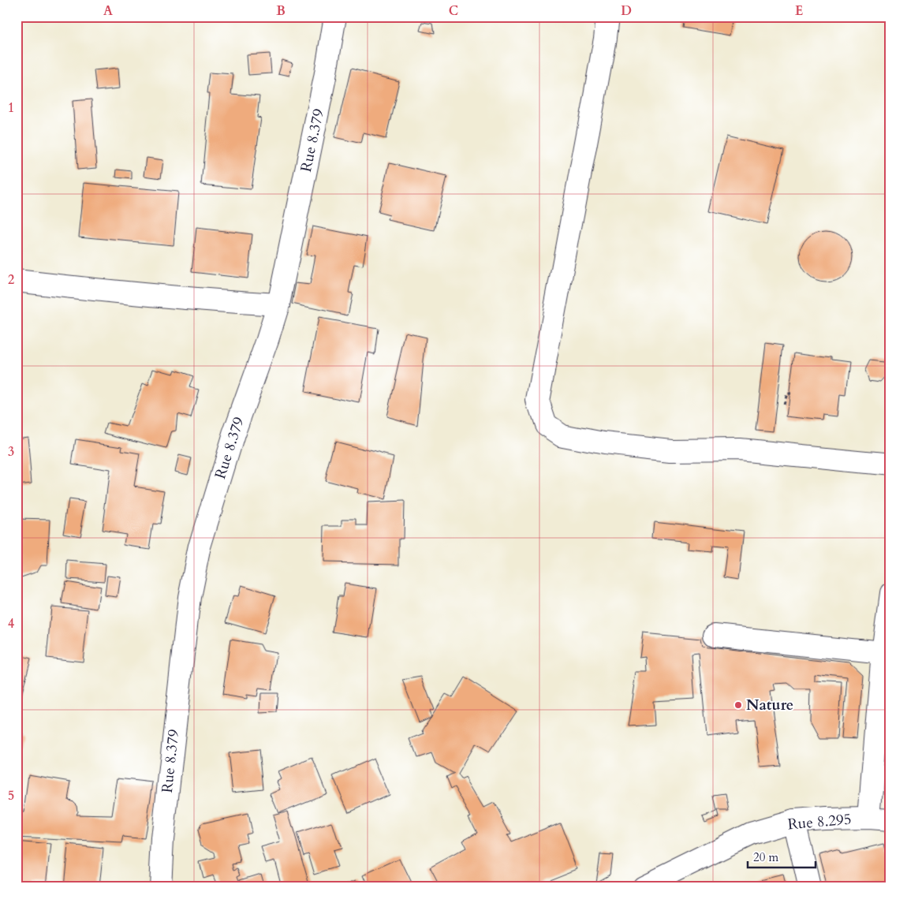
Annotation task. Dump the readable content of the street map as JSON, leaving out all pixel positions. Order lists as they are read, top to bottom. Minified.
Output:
{"streets":{"street":["Rue 8.379","Rue 8.295"]},"places":["Nature"],"scale_bar":"20 m","grid":{"columns":["A","B","C","D","E"],"rows":["1","2","3","4","5"]}}
